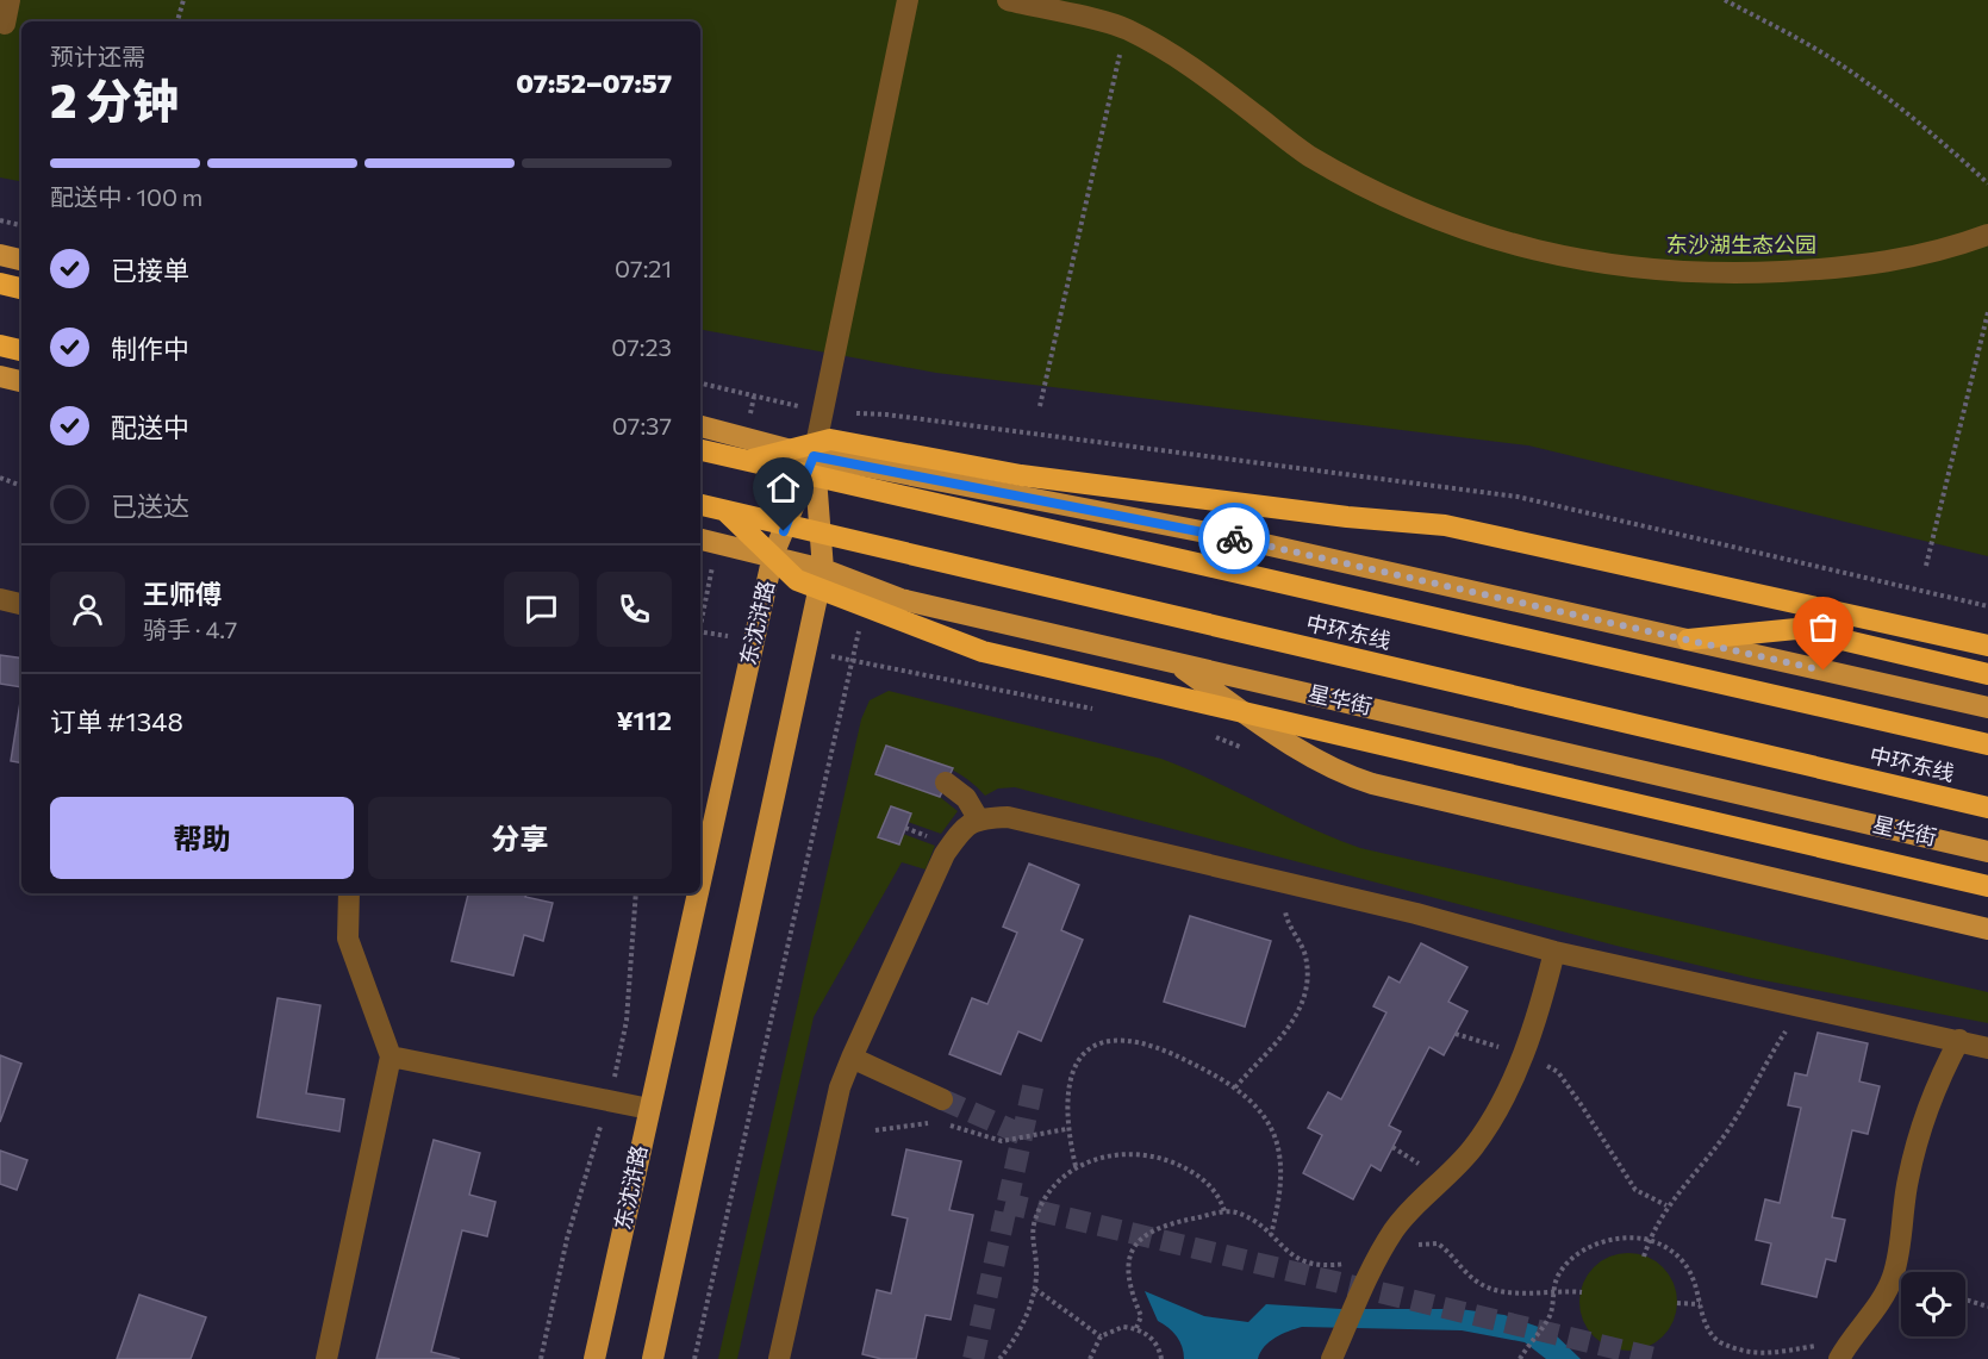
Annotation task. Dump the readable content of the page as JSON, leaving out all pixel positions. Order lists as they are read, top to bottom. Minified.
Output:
{"streets":{"highway":["中环东线"],"main road":["东沈浒路","星华街"]},"crossings":[["东沈浒路","星华街"]],"parks":["东沙湖生态公园"],"page":{"heading":["2 分钟","预计还需","07:52–07:57"],"panel":["王师傅","骑手 · 4.7","订单 #1348","¥112"],"bar":"配送中 · 100 m","list":[["已接单","07:21"],["制作中","07:23"],["配送中","07:37"],"已送达"],"buttons":["帮助","分享"]}}
